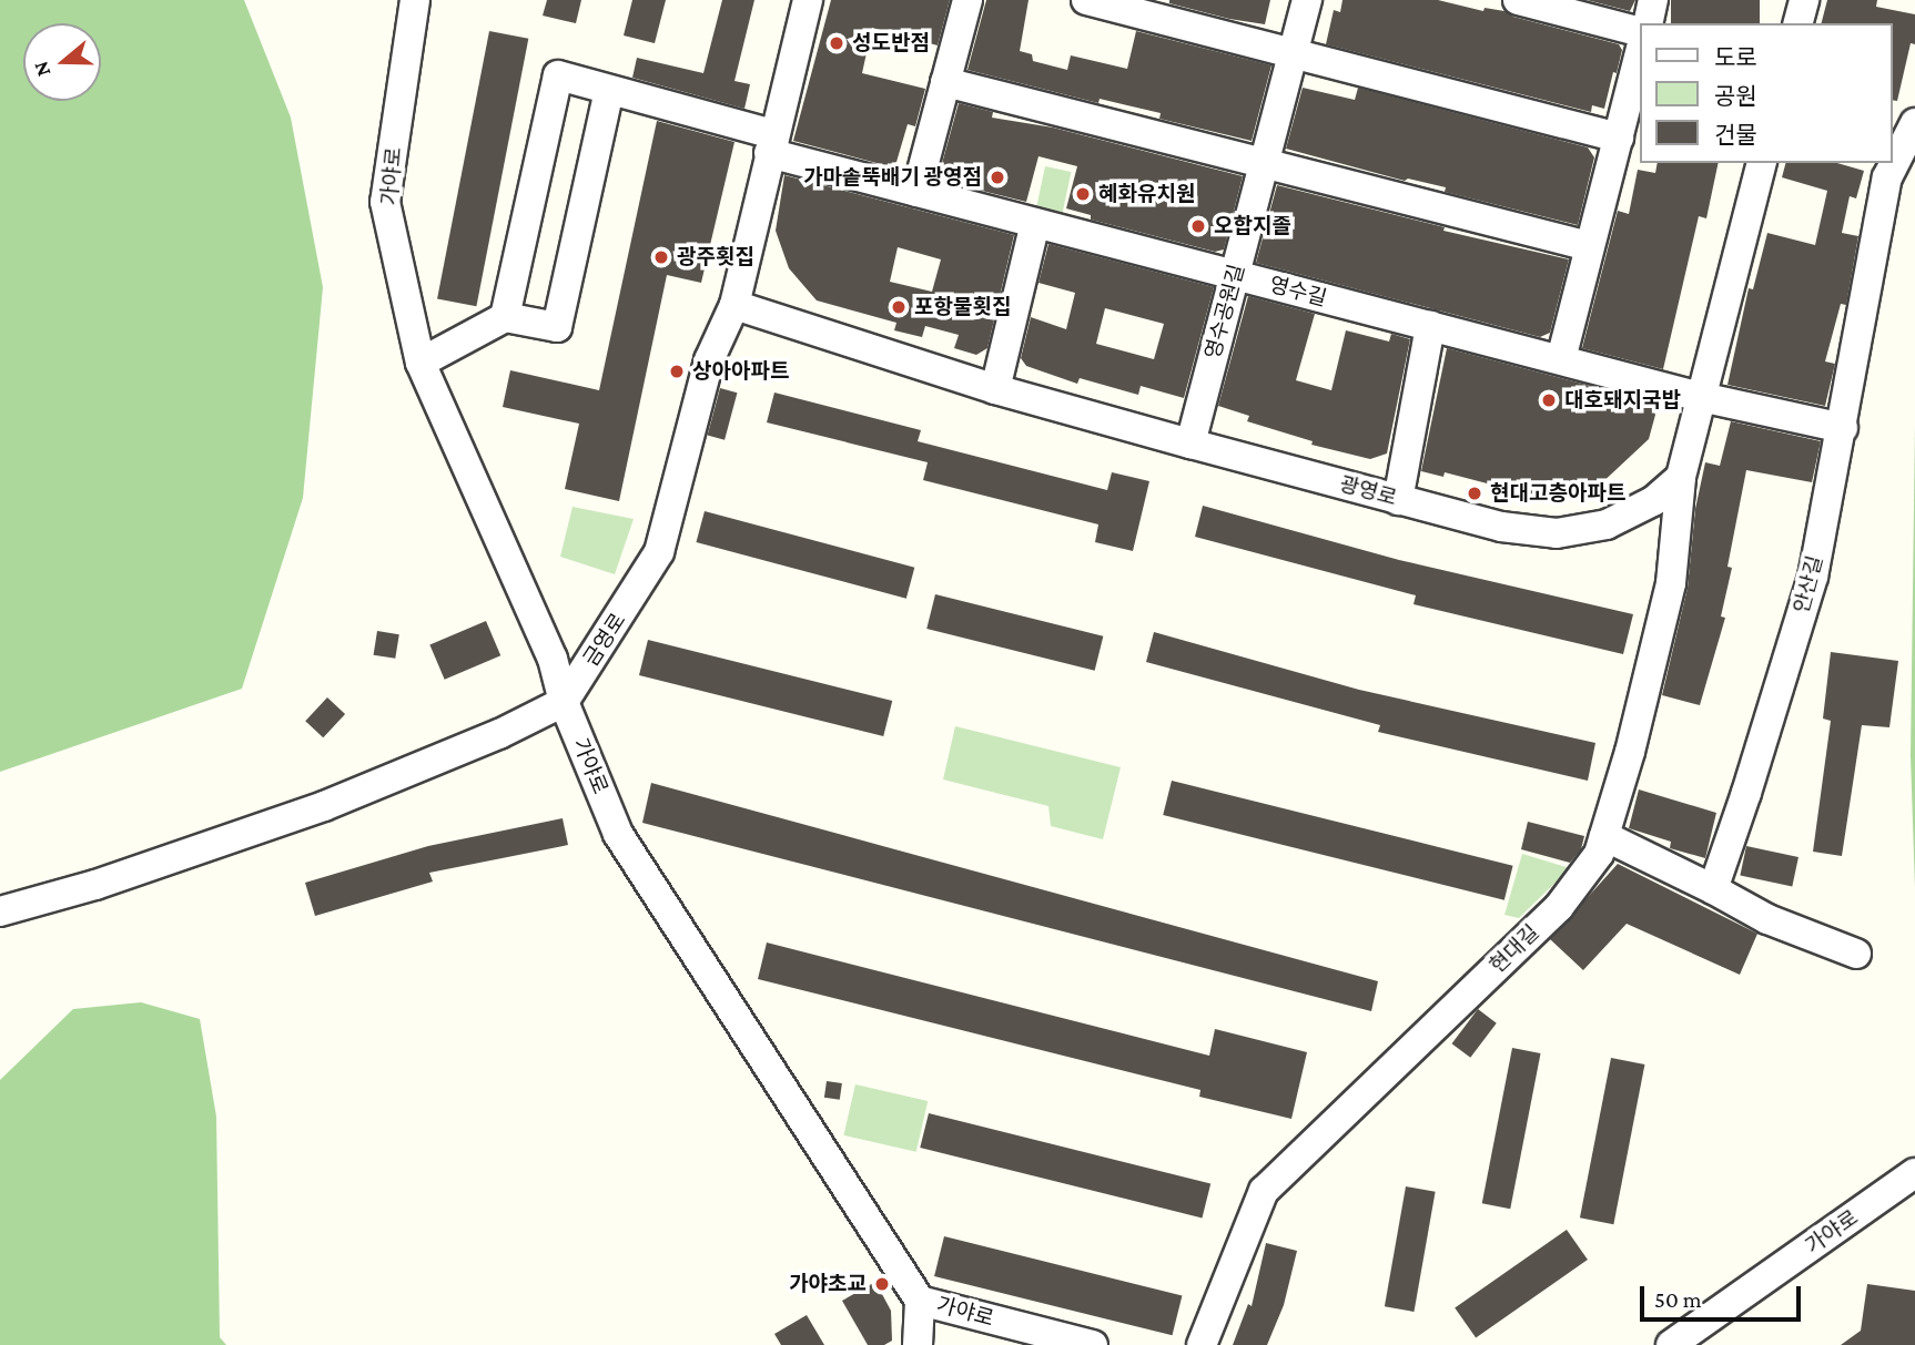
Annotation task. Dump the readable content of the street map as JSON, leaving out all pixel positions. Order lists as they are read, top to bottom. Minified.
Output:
{"streets":{"street":["가야로","영수길","영수공원길","광영로","안산길","금영로","현대길"]},"crossings":[["가야로","금영로"],["영수길","영수공원길"],["영수길","안산길"],["영수길","금영로"],["영수공원길","광영로"],["광영로","금영로"],["광영로","현대길"]],"places":["성도반점","가마솥뚝배기 광영점","혜화유치원","오합지졸","광주횟집","포항물횟집","상아아파트","대호돼지국밥","현대고층아파트","가야초교"],"legend":["도로","공원","건물"],"scale_bar":"50 m","north":"left"}
